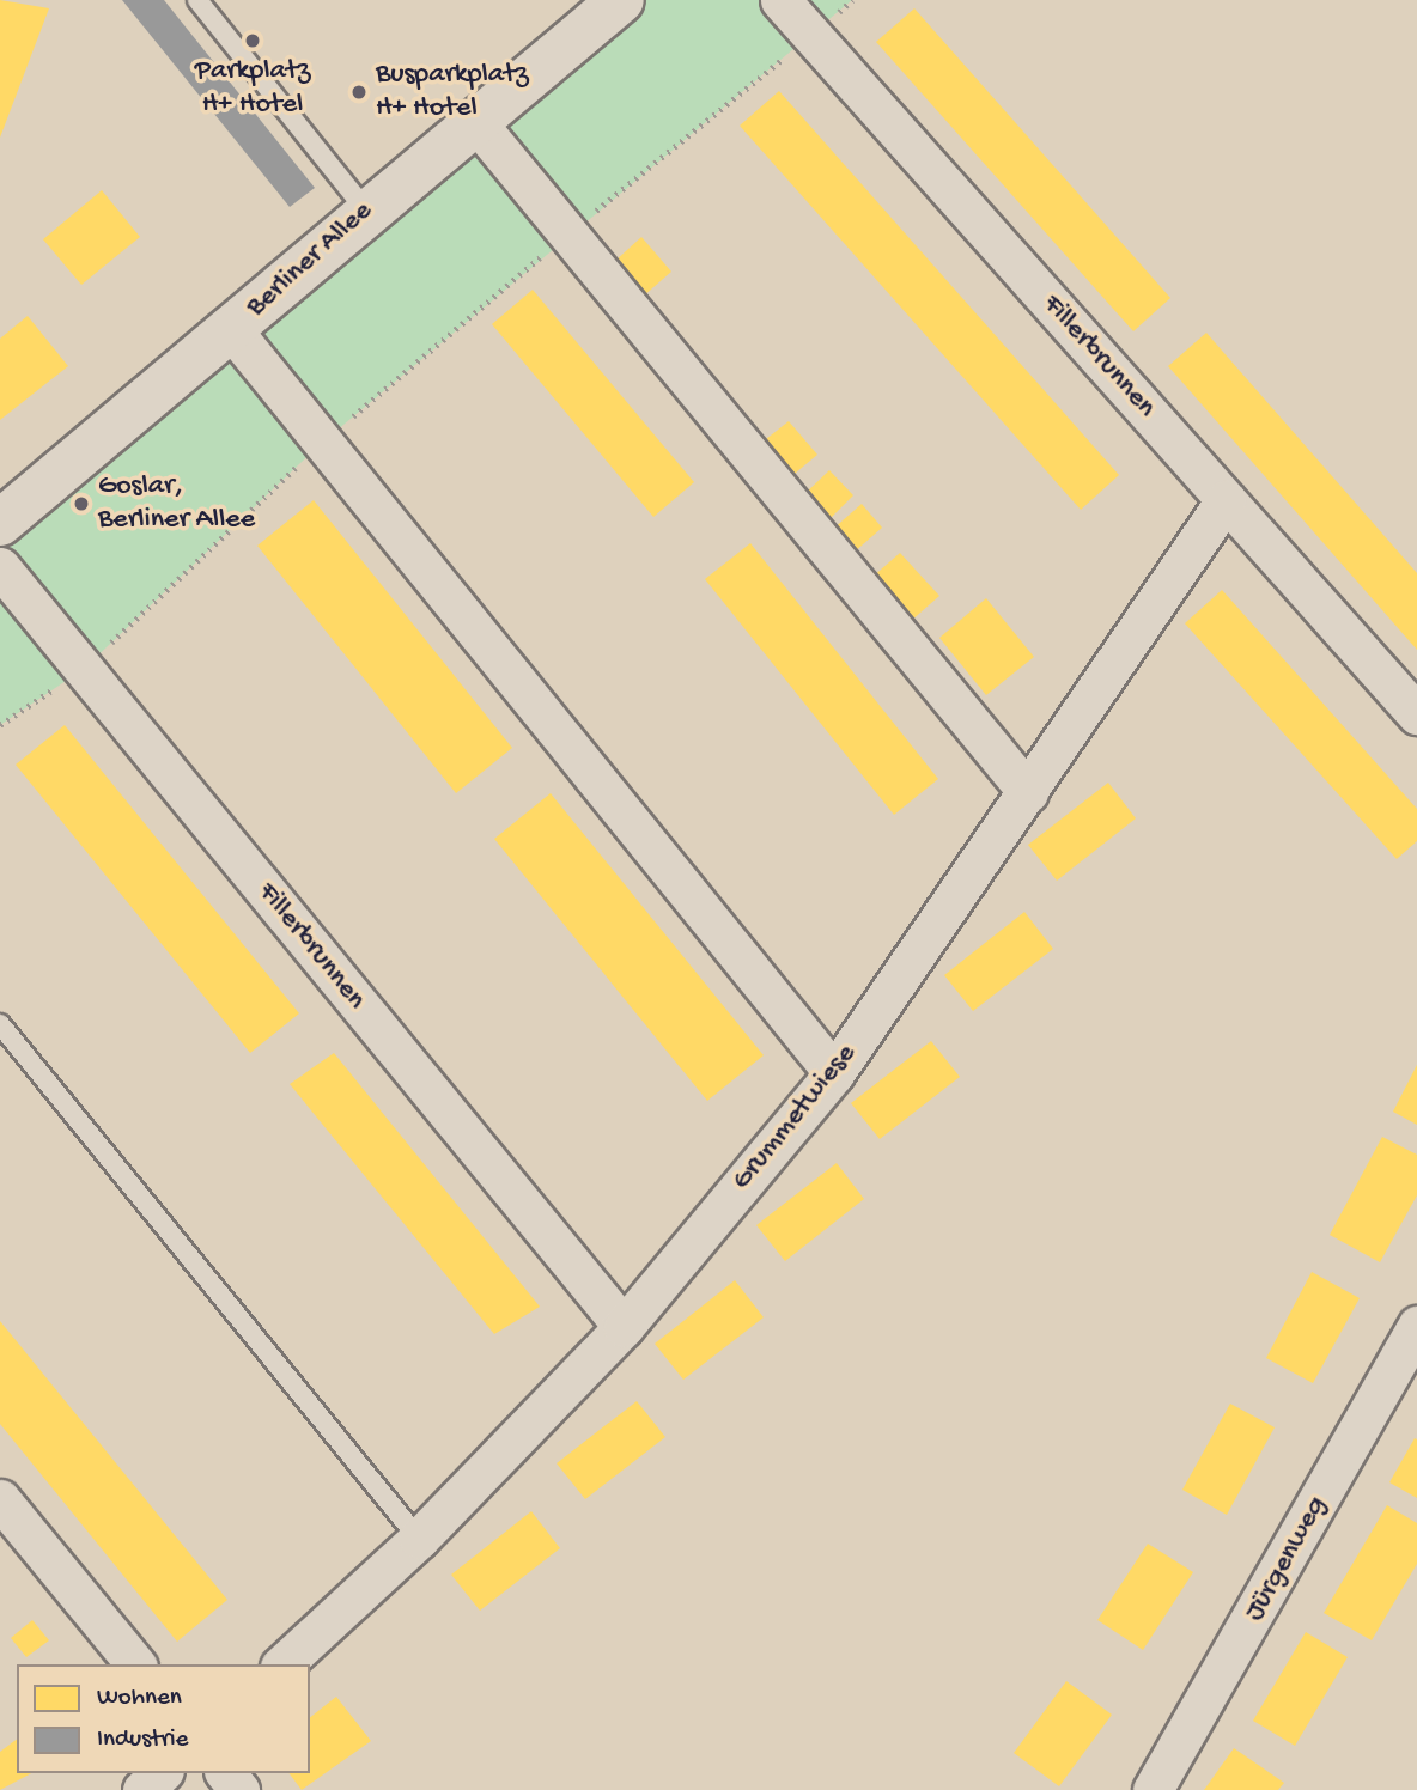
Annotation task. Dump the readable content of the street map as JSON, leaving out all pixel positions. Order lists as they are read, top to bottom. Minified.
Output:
{"streets":{"street":["Berliner Allee","Fillerbrunnen","Grummetwiese","Jürgenweg"]},"crossings":[["Fillerbrunnen","Grummetwiese"]],"places":["Parkplatz H+ Hotel","Busparkplatz H+ Hotel","Goslar, Berliner Allee"],"legend":["Wohnen","Industrie"]}
